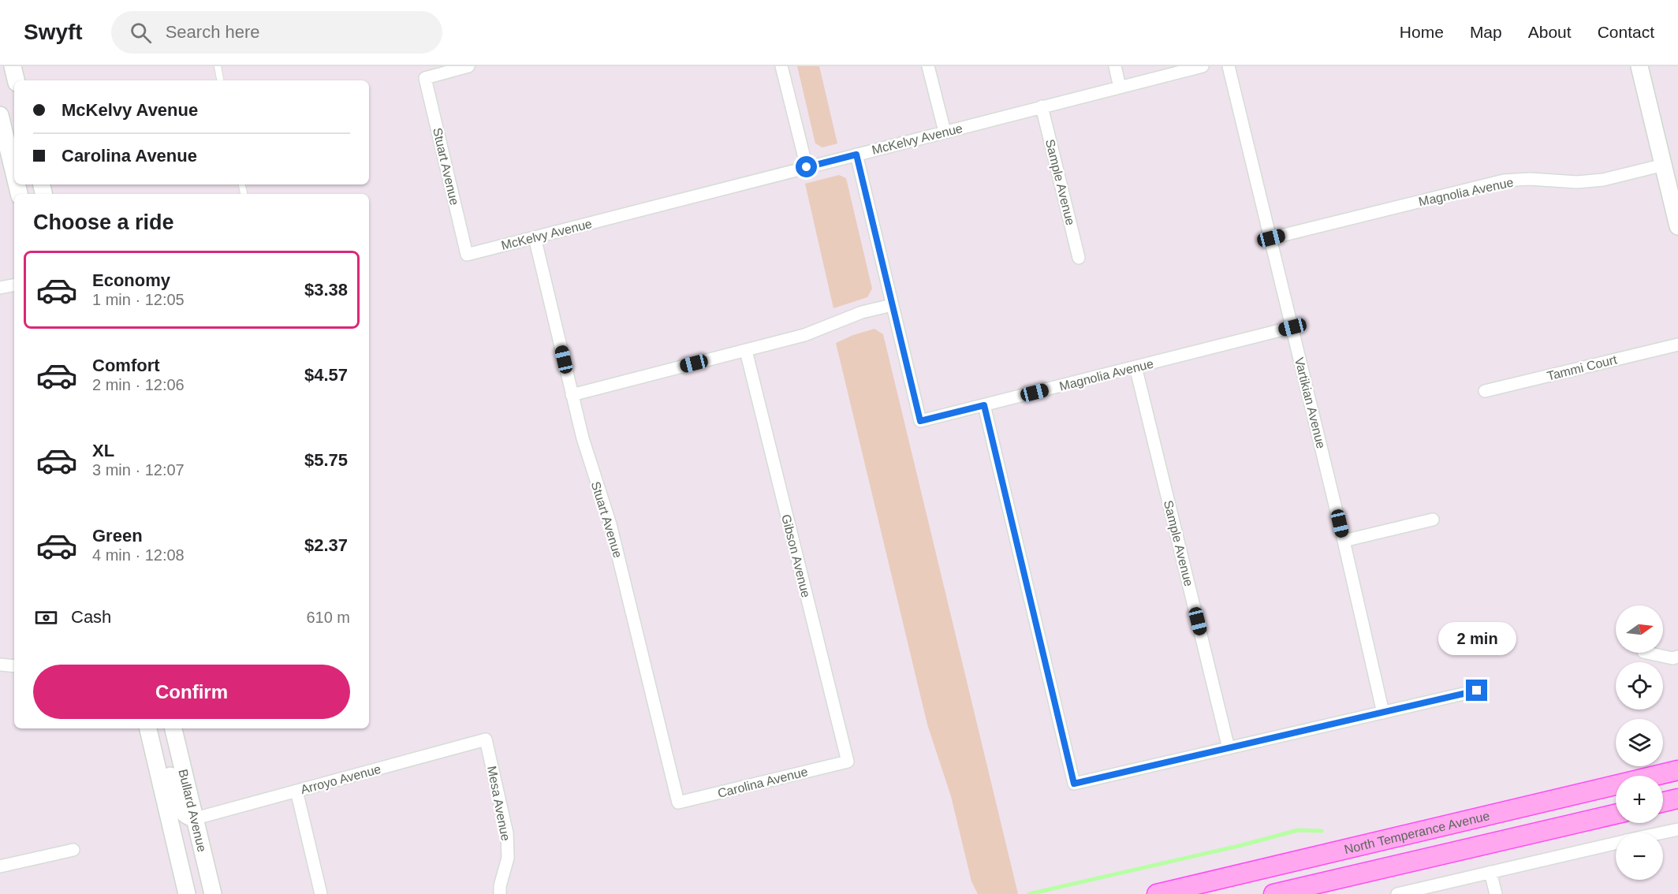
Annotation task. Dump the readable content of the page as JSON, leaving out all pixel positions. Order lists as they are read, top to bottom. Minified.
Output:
{"streets":{"main road":["Bullard Avenue","North Temperance Avenue"],"street":["McKelvy Avenue","Stuart Avenue","Sample Avenue","Magnolia Avenue","Tammi Court","Vartikian Avenue","Gibson Avenue","Arroyo Avenue","Carolina Avenue","Mesa Avenue"]},"crossings":[["McKelvy Avenue","Stuart Avenue"],["McKelvy Avenue","Sample Avenue"],["Stuart Avenue","Carolina Avenue"],["Sample Avenue","Magnolia Avenue"],["Magnolia Avenue","Vartikian Avenue"],["Gibson Avenue","Carolina Avenue"],["Arroyo Avenue","Mesa Avenue"],["Arroyo Avenue","Bullard Avenue"]],"north":"right","page":{"header":"Swyft","search":"Search here","nav":["Home","Map","About","Contact"],"banner":["McKelvy Avenue","Carolina Avenue"],"heading":"Choose a ride","list":[{"name":"Economy","note":"1 min · 12:05","value":"$3.38"},{"name":"Comfort","note":"2 min · 12:06","value":"$4.57"},{"name":"XL","note":"3 min · 12:07","value":"$5.75"},{"name":"Green","note":"4 min · 12:08","value":"$2.37"}],"pay":["Cash","610 m"],"map_buttons":["+","−"],"bubble":"2 min","buttons":"Confirm"}}
